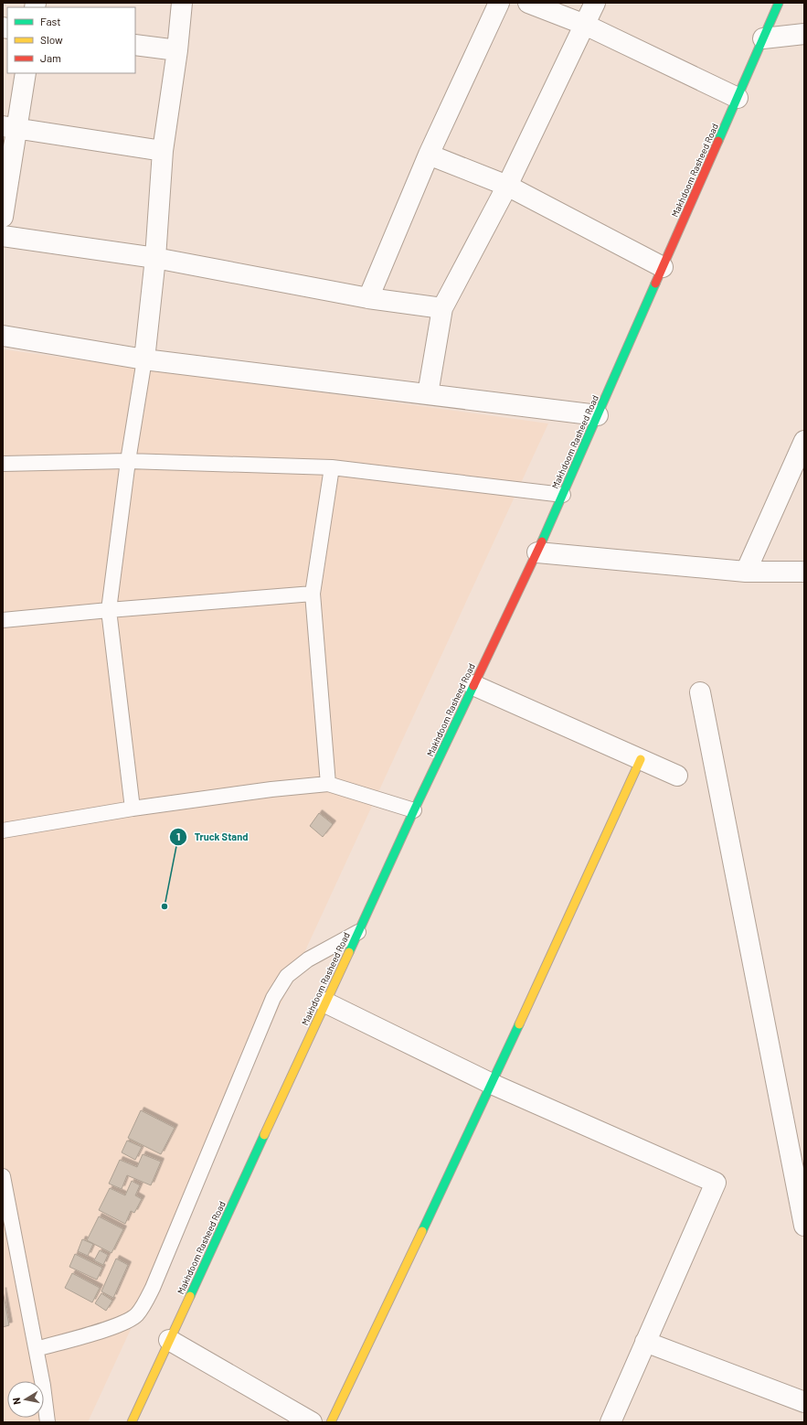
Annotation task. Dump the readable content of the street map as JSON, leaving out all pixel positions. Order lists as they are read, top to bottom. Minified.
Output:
{"streets":{"main road":["Makhdoom Rasheed Road"]},"places":["Truck Stand"],"legend":["Fast","Slow","Jam"],"north":"left"}
